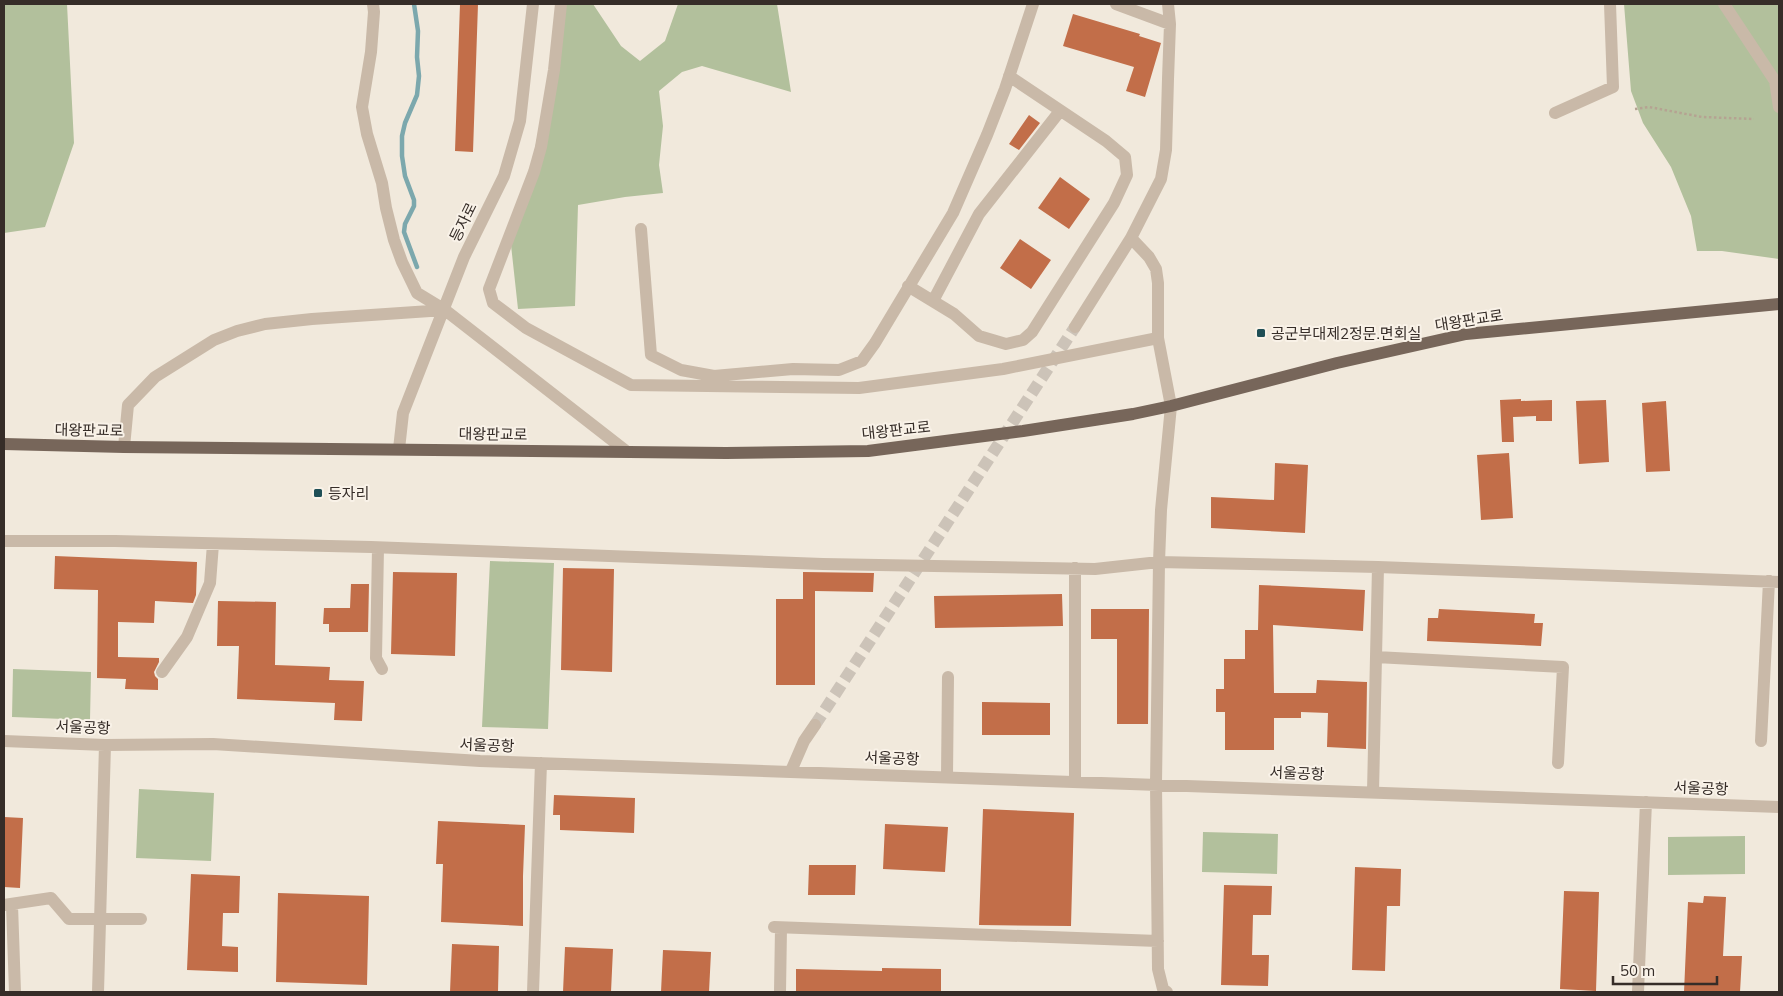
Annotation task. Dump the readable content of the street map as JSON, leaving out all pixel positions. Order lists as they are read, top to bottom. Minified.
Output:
{"streets":{"main road":["대왕판교로"],"street":["등자로","서울공항"]},"crossings":[["등자로","대왕판교로"]],"places":{"transit":["공군부대제2정문.면회실","등자리"]},"scale_bar":"50 m"}
